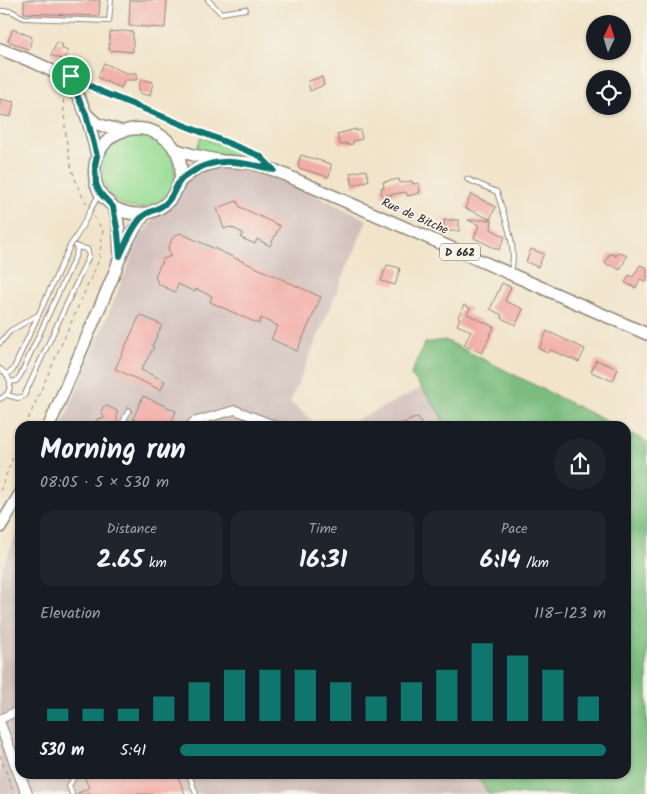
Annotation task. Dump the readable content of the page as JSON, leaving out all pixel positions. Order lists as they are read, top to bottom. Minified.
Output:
{"streets":{"main road":["Rue de Bitche","D 662"]},"crossings":[["Rue de Bitche","D 662"]],"north":"top","page":{"heading":["Morning run","08:05 · 5 × 530 m"],"stats":[["Distance","2.65 km"],["Time","16:31"],["Pace","6:14 /km"]],"chart":["Elevation","118–123 m"],"list":[{"name":"530 m","note":"5:41"}]}}
